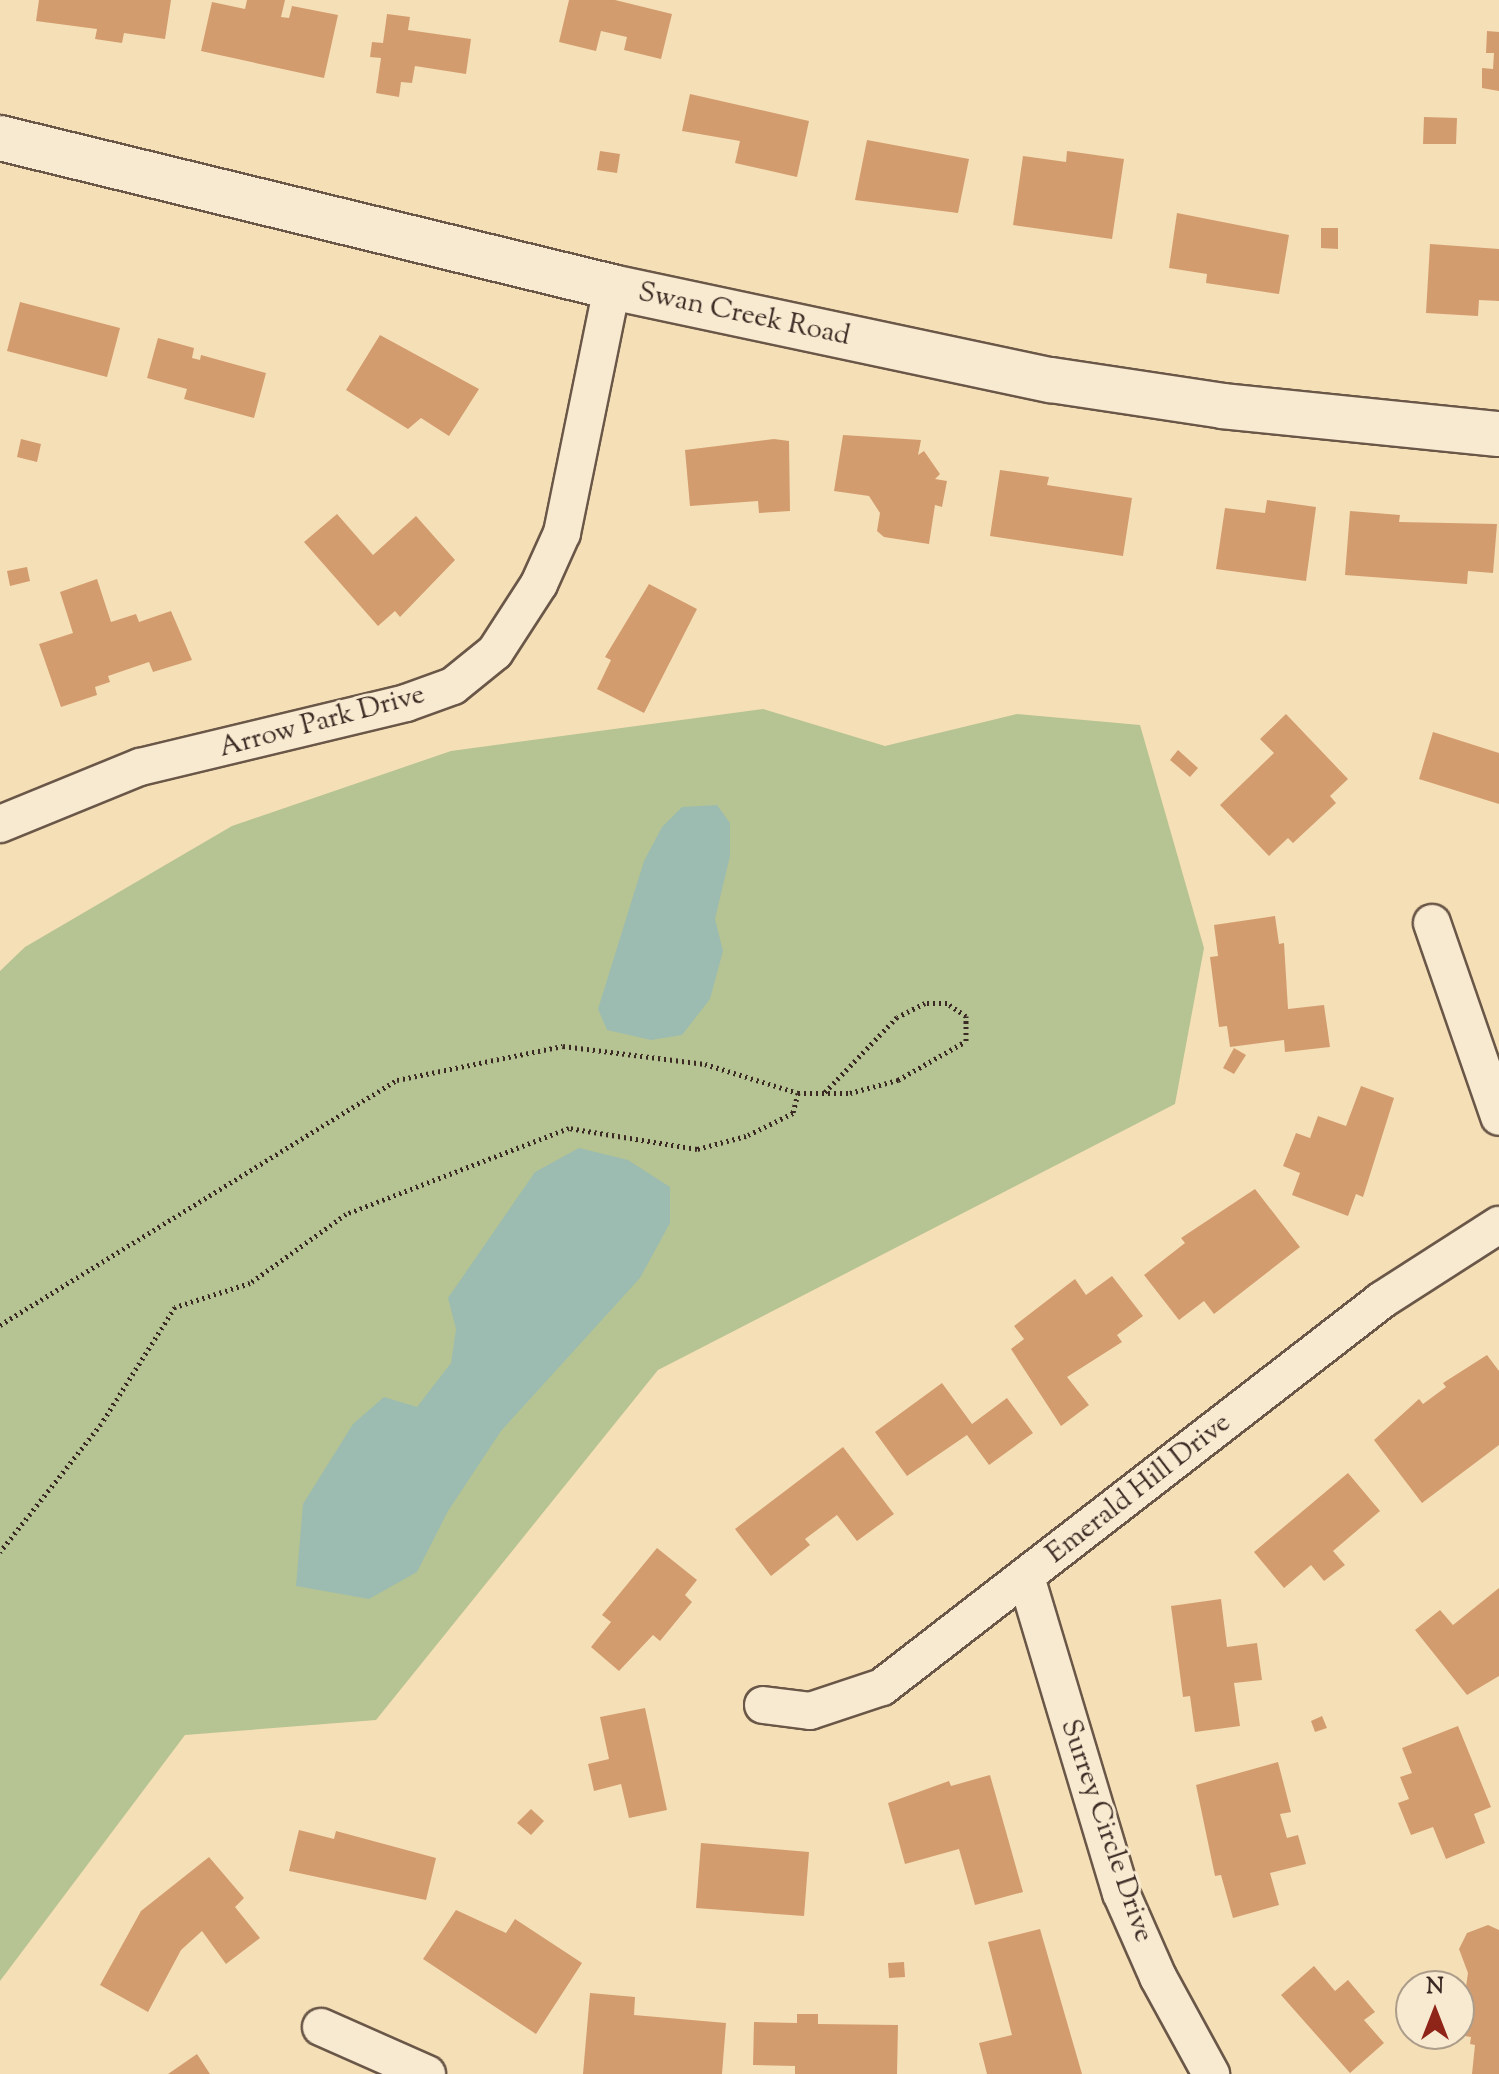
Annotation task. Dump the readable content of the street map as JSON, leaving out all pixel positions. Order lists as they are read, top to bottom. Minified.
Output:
{"streets":{"street":["Swan Creek Road","Arrow Park Drive","Emerald Hill Drive","Surrey Circle Drive"]},"crossings":[["Swan Creek Road","Arrow Park Drive"],["Emerald Hill Drive","Surrey Circle Drive"]],"north":"top"}
